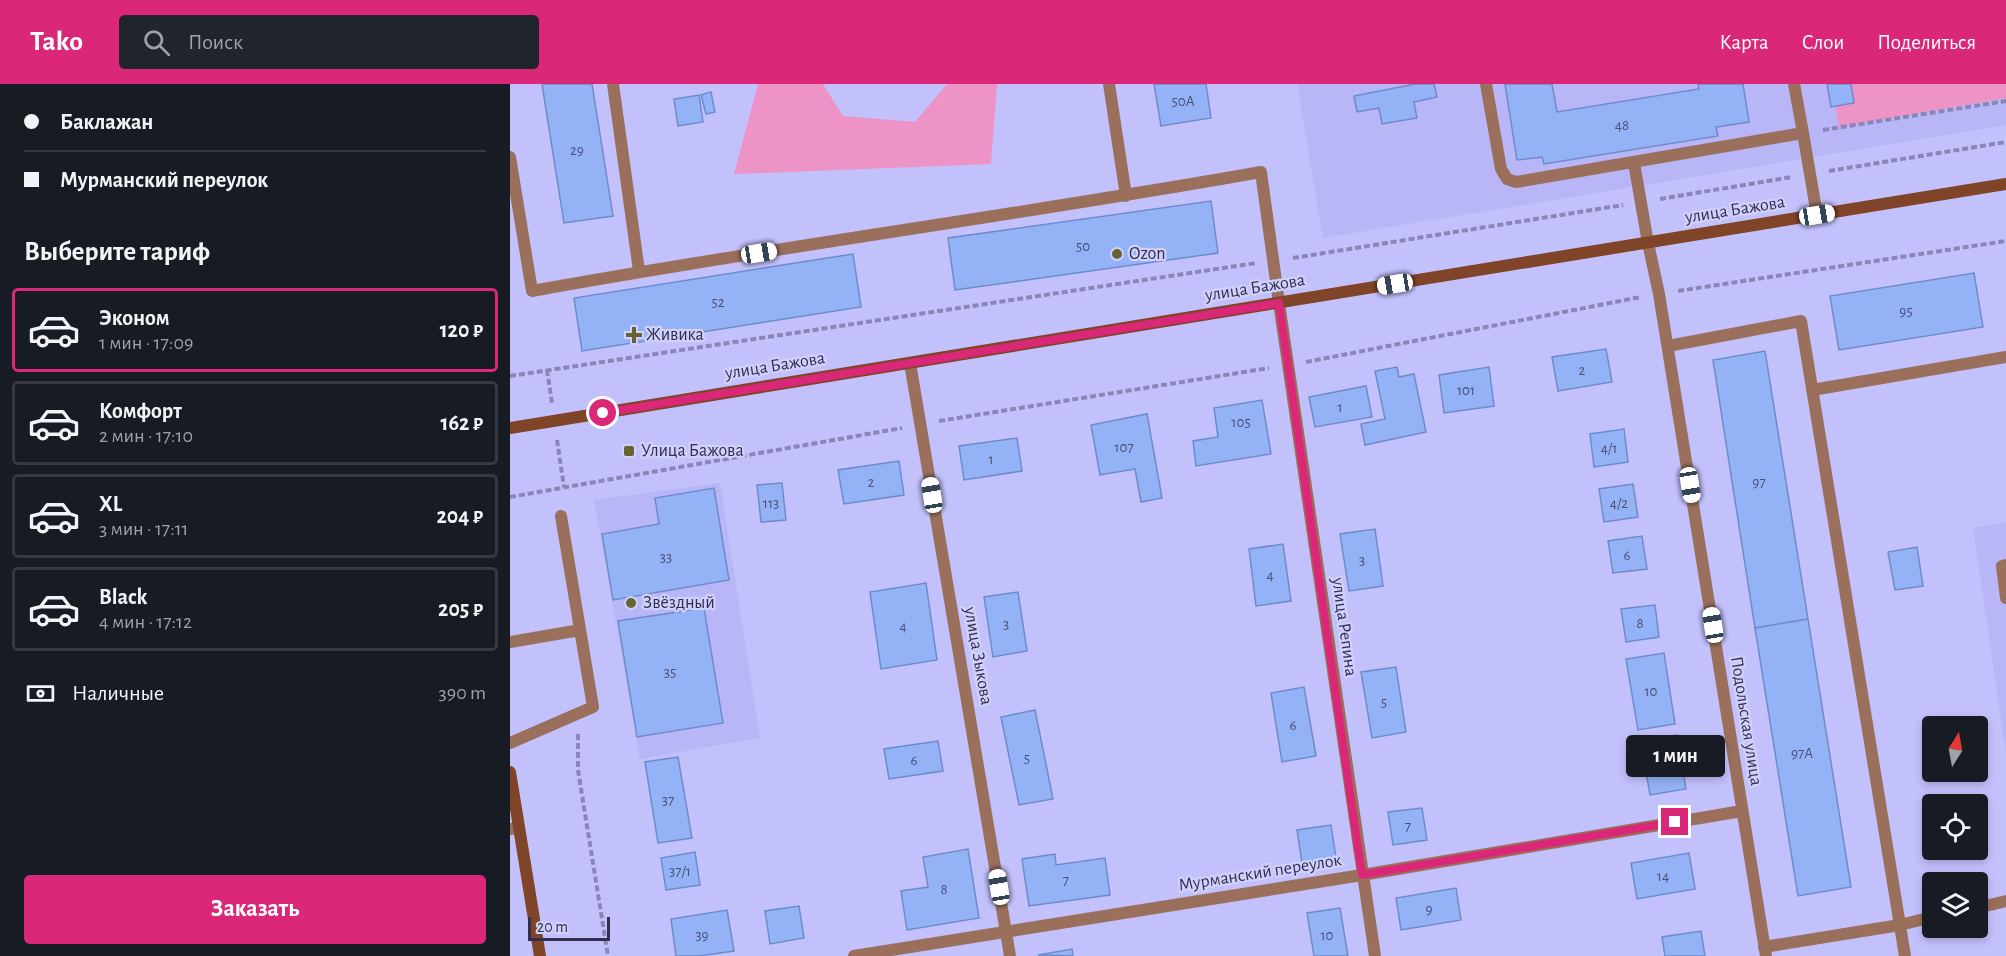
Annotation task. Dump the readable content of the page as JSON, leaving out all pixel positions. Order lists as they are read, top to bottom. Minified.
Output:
{"streets":{"main road":["улица Бажова"],"street":["улица Репина","улица Зыкова","Подольская улица","Мурманский переулок"]},"crossings":[["улица Бажова","улица Репина"],["улица Бажова","улица Зыкова"],["улица Бажова","Подольская улица"],["улица Репина","Мурманский переулок"],["улица Зыкова","Мурманский переулок"],["Подольская улица","Мурманский переулок"]],"places":{"other":["Ozon","Звёздный"],"health":["Живика"],"transit":["Улица Бажова"]},"house_numbers":["50А","48","29","50","52","95","2","101","1","105","107","4/1","1","2","97","113","4/2","6","33","3","4","8","3","4","35","10","5","6","97А","5","6","37","7","37/1","14","7","8","9","39","10"],"scale_bar":"20 m","north":"top","page":{"header":"Tako","search":"Поиск","nav":["Карта","Слои","Поделиться"],"banner":["Баклажан","Мурманский переулок"],"heading":"Выберите тариф","list":[{"name":"Эконом","note":"1 мин · 17:09","value":"120 ₽"},{"name":"Комфорт","note":"2 мин · 17:10","value":"162 ₽"},{"name":"XL","note":"3 мин · 17:11","value":"204 ₽"},{"name":"Black","note":"4 мин · 17:12","value":"205 ₽"}],"pay":["Наличные","390 m"],"bubble":"1 мин","buttons":"Заказать","scale":"20 m"}}
